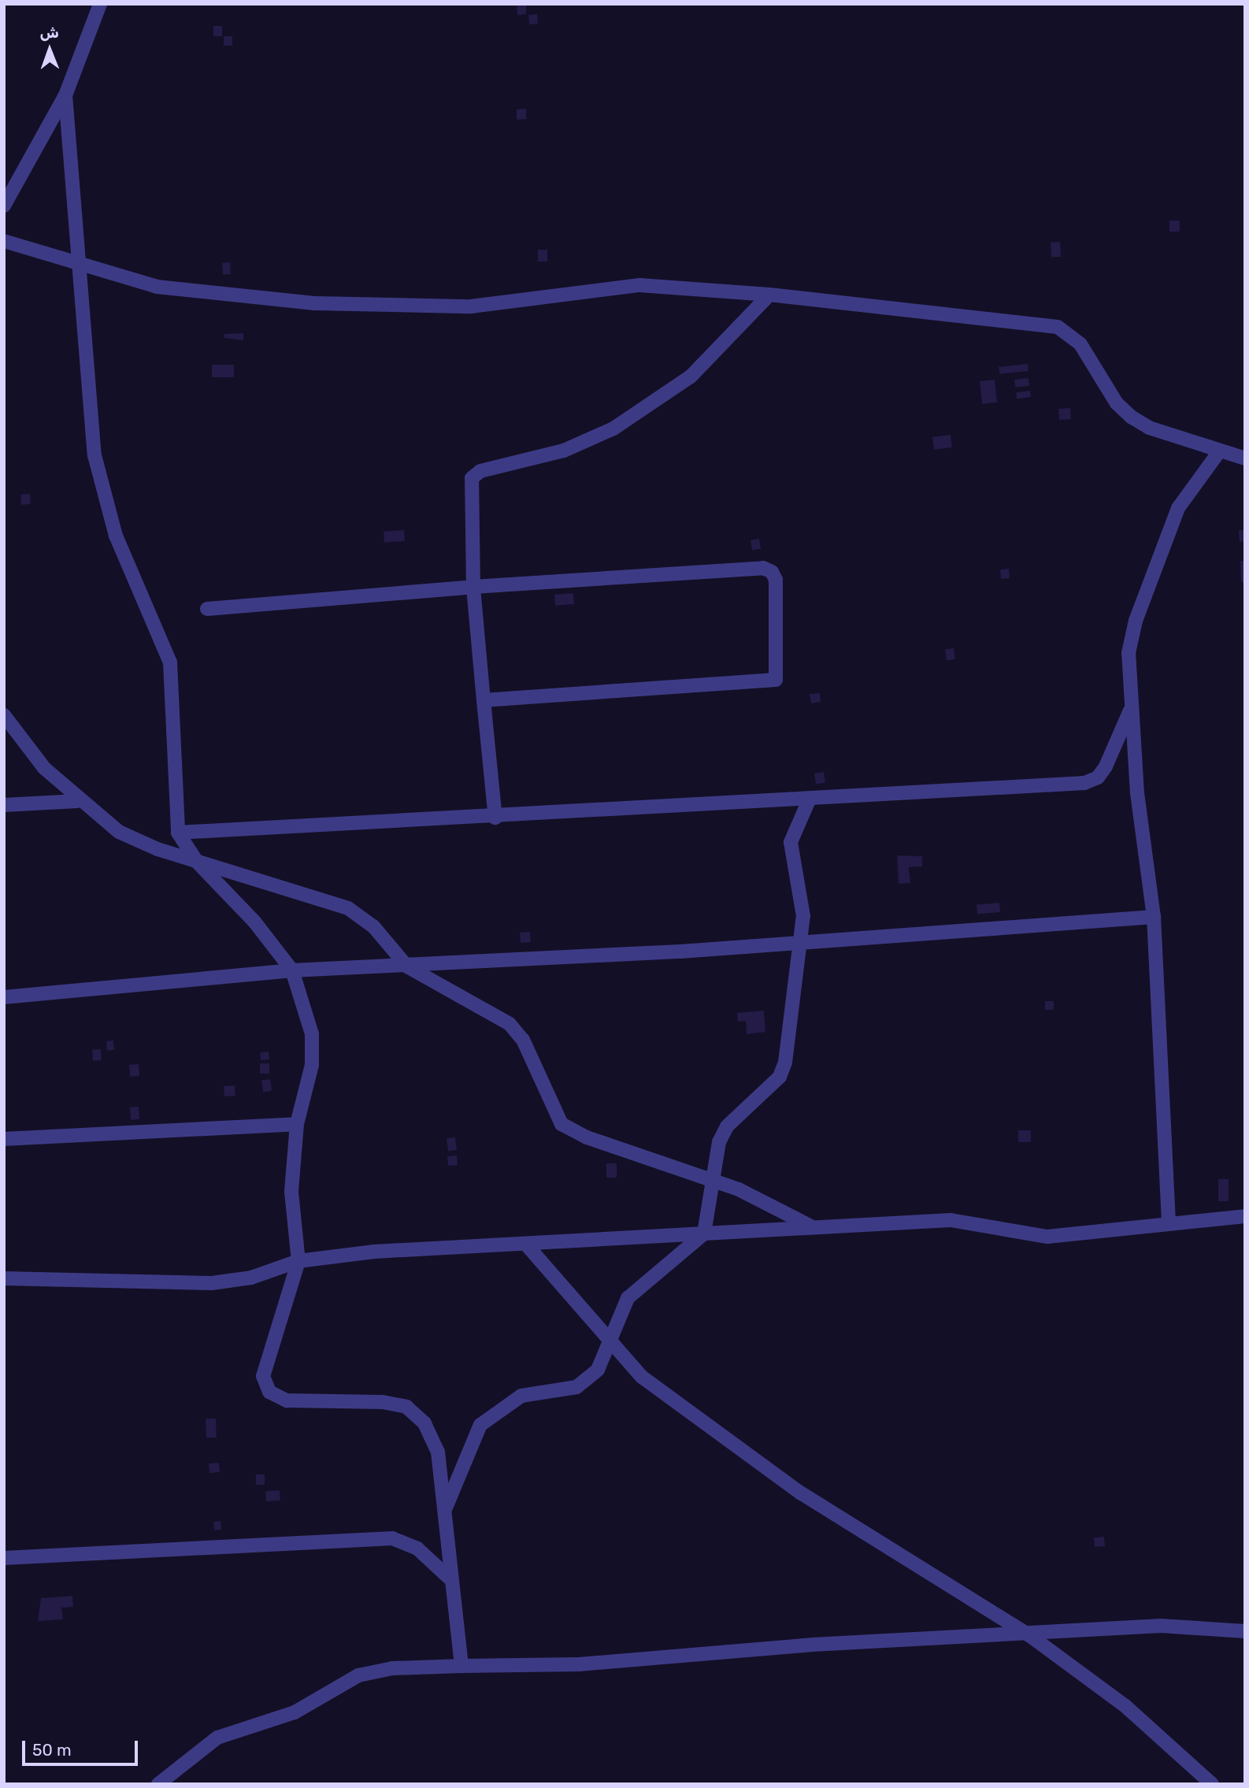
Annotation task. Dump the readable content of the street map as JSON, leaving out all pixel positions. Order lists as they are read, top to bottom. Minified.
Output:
{"scale_bar":"50 m","north":"top"}
